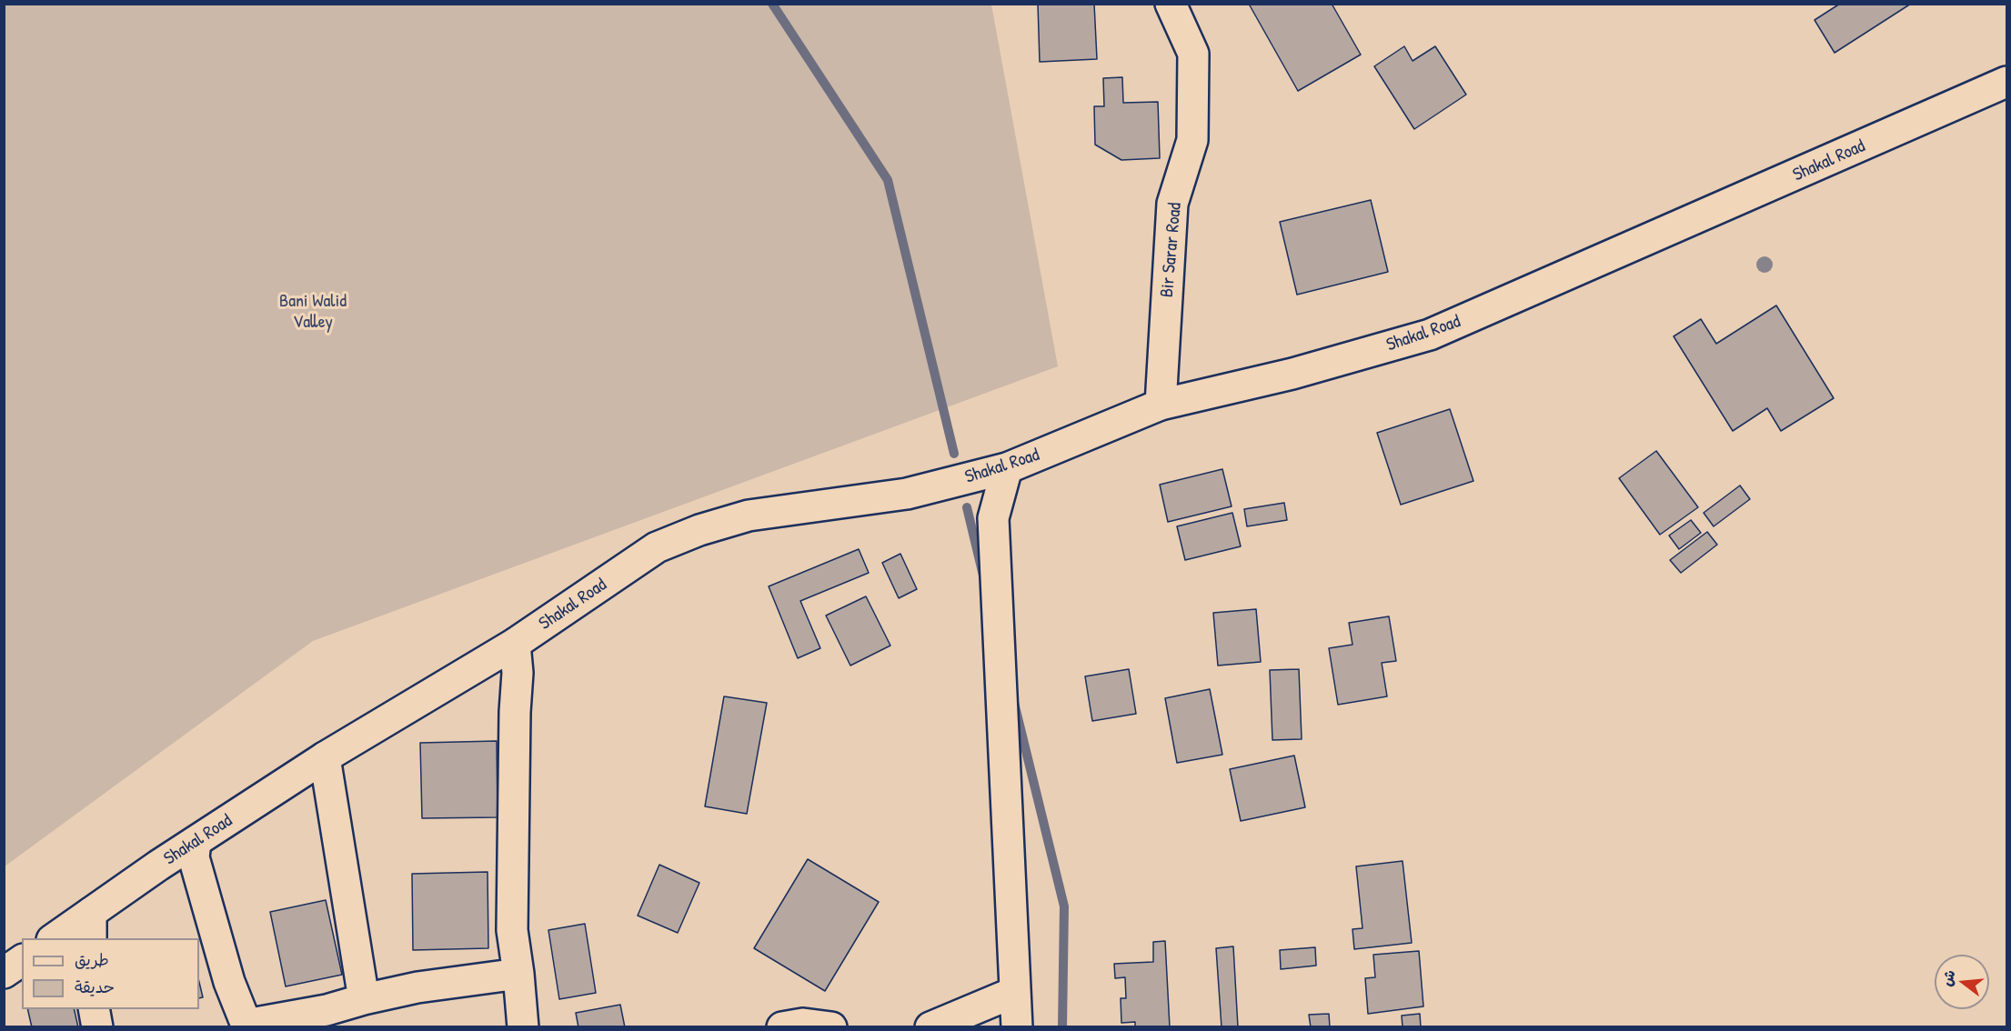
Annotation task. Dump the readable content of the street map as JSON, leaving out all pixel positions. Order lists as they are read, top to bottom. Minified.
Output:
{"streets":{"street":["Shakal Road","Bir Sarar Road"]},"crossings":[["Shakal Road","Bir Sarar Road"]],"parks":["Bani Walid Valley"],"legend":["طريق","حديقة"],"north":"left"}
